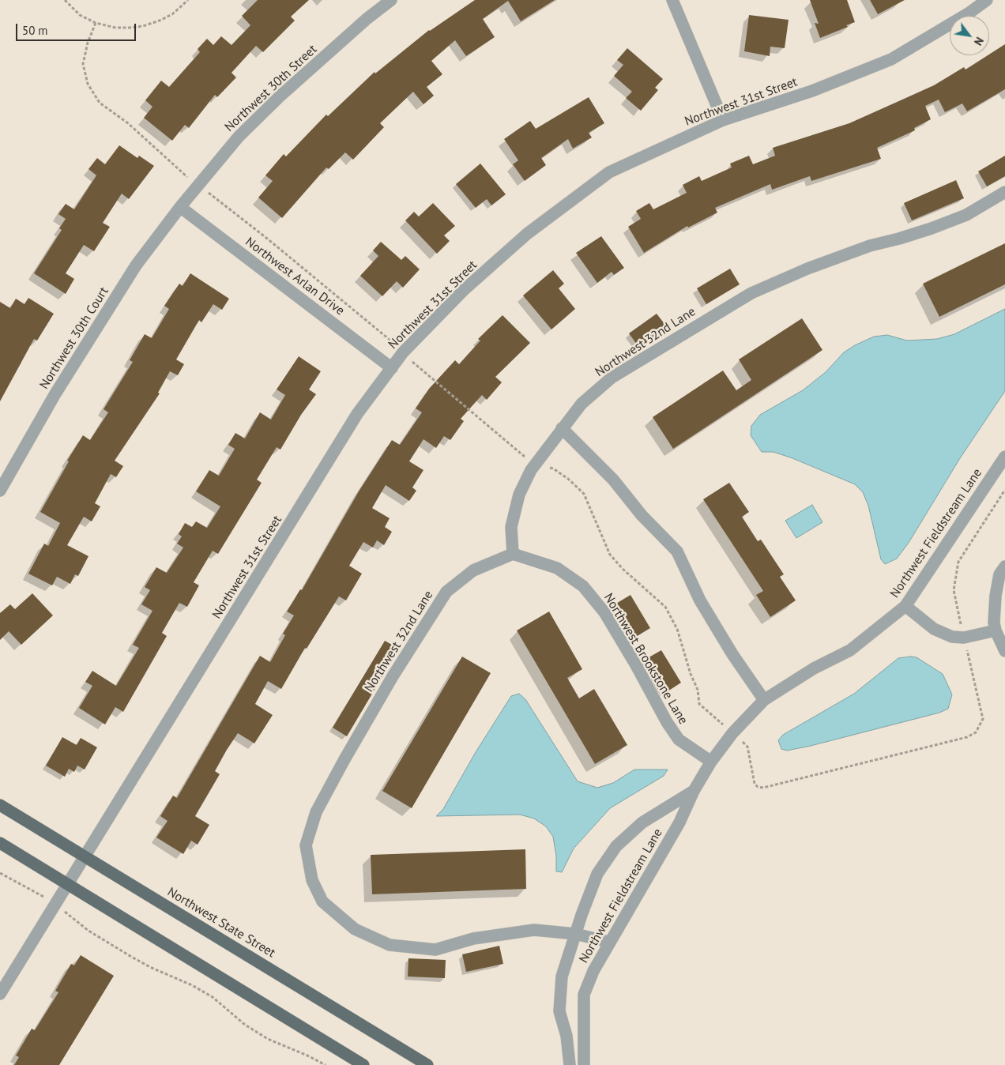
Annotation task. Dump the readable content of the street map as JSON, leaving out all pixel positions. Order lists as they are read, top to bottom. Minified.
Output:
{"streets":{"main road":["Northwest State Street"],"street":["Northwest 30th Street","Northwest 31st Street","Northwest Arlan Drive","Northwest 30th Court","Northwest 32nd Lane","Northwest Fieldstream Lane","Northwest Brookstone Lane"]},"crossings":[["Northwest 30th Street","Northwest Arlan Drive"],["Northwest 30th Street","Northwest 30th Court"],["Northwest 31st Street","Northwest Arlan Drive"],["Northwest 31st Street","Northwest State Street"],["Northwest Arlan Drive","Northwest 30th Court"],["Northwest 32nd Lane","Northwest Fieldstream Lane"],["Northwest 32nd Lane","Northwest Brookstone Lane"],["Northwest Fieldstream Lane","Northwest Brookstone Lane"]],"scale_bar":"50 m","north":"bottom right"}
